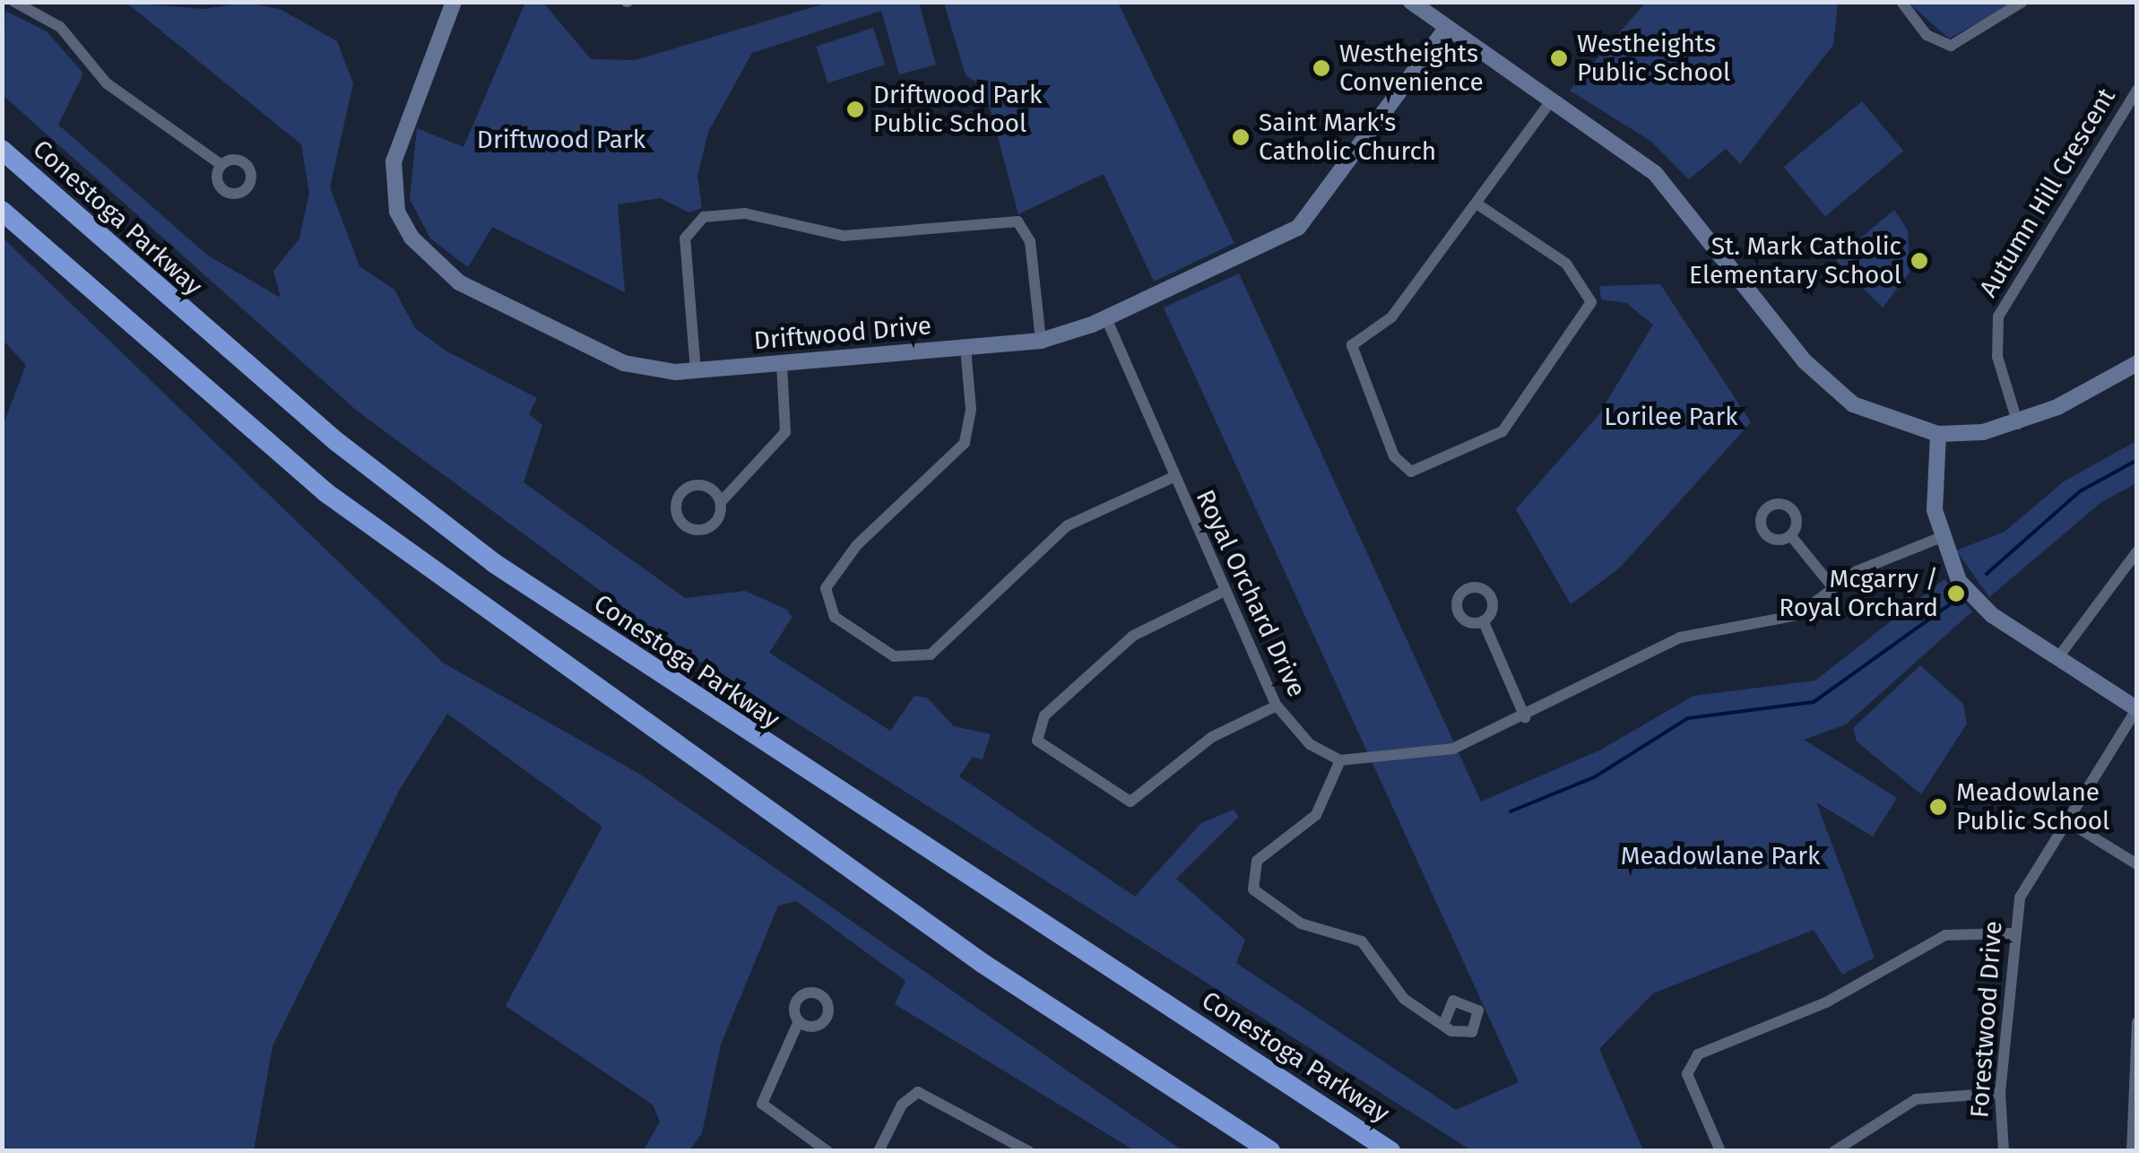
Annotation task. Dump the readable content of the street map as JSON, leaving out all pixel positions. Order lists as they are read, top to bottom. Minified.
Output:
{"streets":{"highway":["Conestoga Parkway"],"street":["Autumn Hill Crescent","Driftwood Drive","Royal Orchard Drive","Forestwood Drive"]},"crossings":[["Driftwood Drive","Royal Orchard Drive"]],"parks":["Driftwood Park","Lorilee Park","Meadowlane Park"],"places":["Westheights Public School","Westheights Convenience","Driftwood Park Public School","Saint Mark's Catholic Church","St. Mark Catholic Elementary School","Mcgarry / Royal Orchard","Meadowlane Public School"]}
